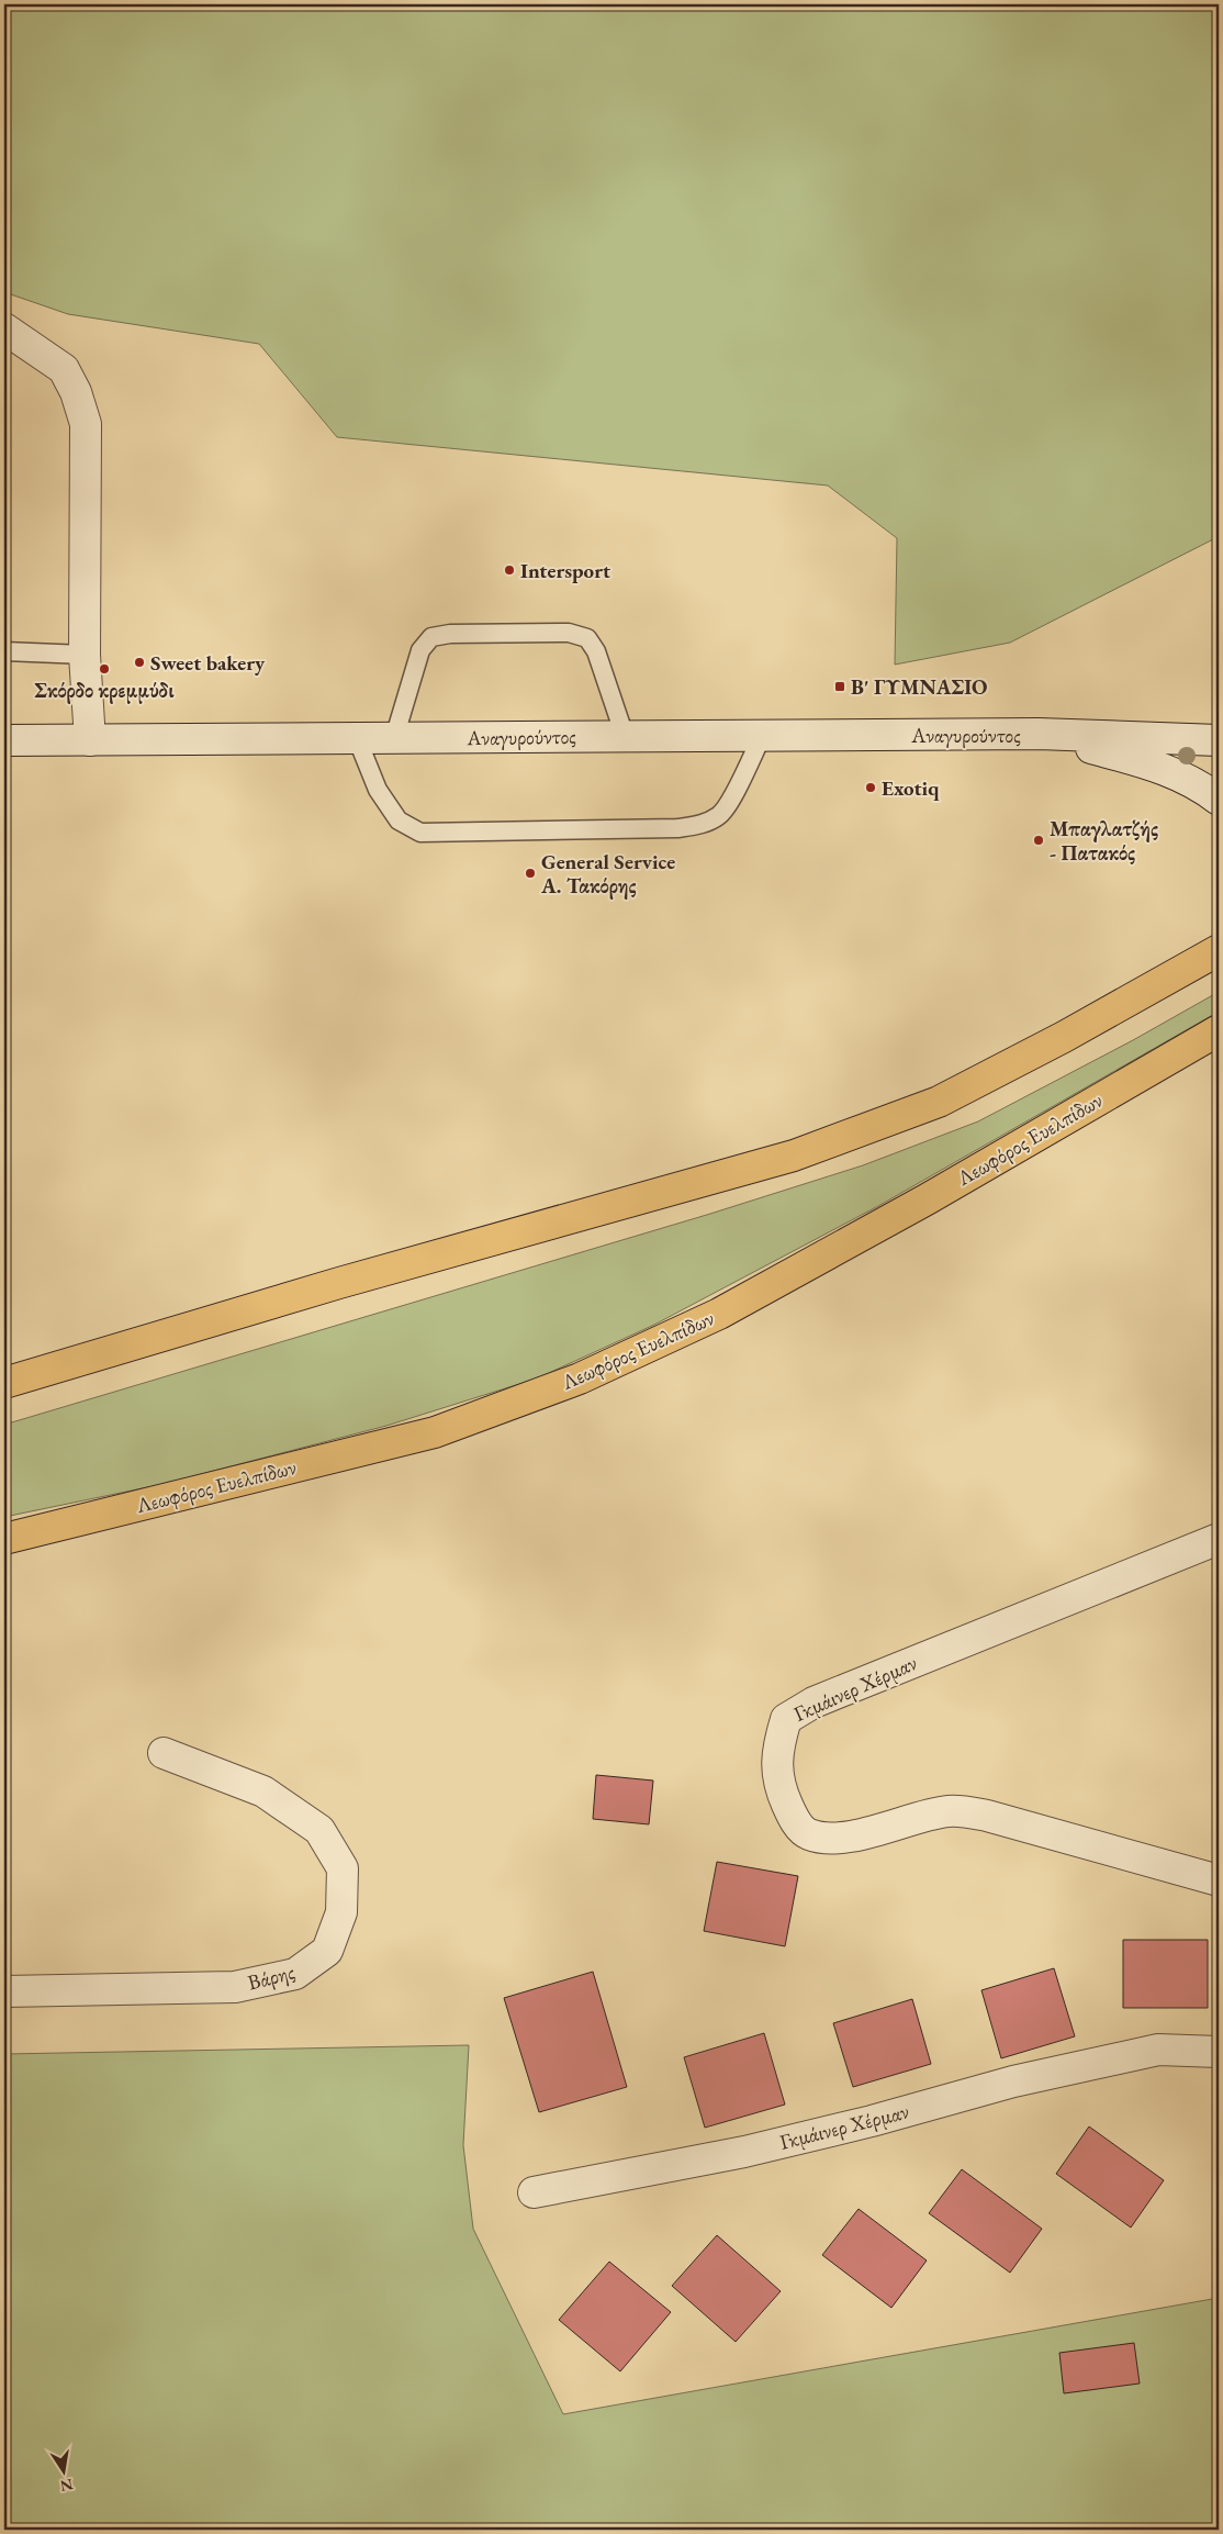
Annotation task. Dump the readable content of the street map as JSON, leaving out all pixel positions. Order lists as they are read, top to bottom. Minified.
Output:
{"streets":{"main road":["Λεωφόρος Ευελπίδων"],"street":["Αναγυρούντος","Γκμάινερ Χέρμαν","Βάρης"]},"places":{"other":["Intersport","Sweet bakery","Σκόρδο κρεμμύδι","Exotiq","Μπαγλατζής - Πατακός","General Service Α. Τακόρης"],"transit":["Β' ΓΥΜΝΑΣΙΟ"]},"north":"bottom"}
